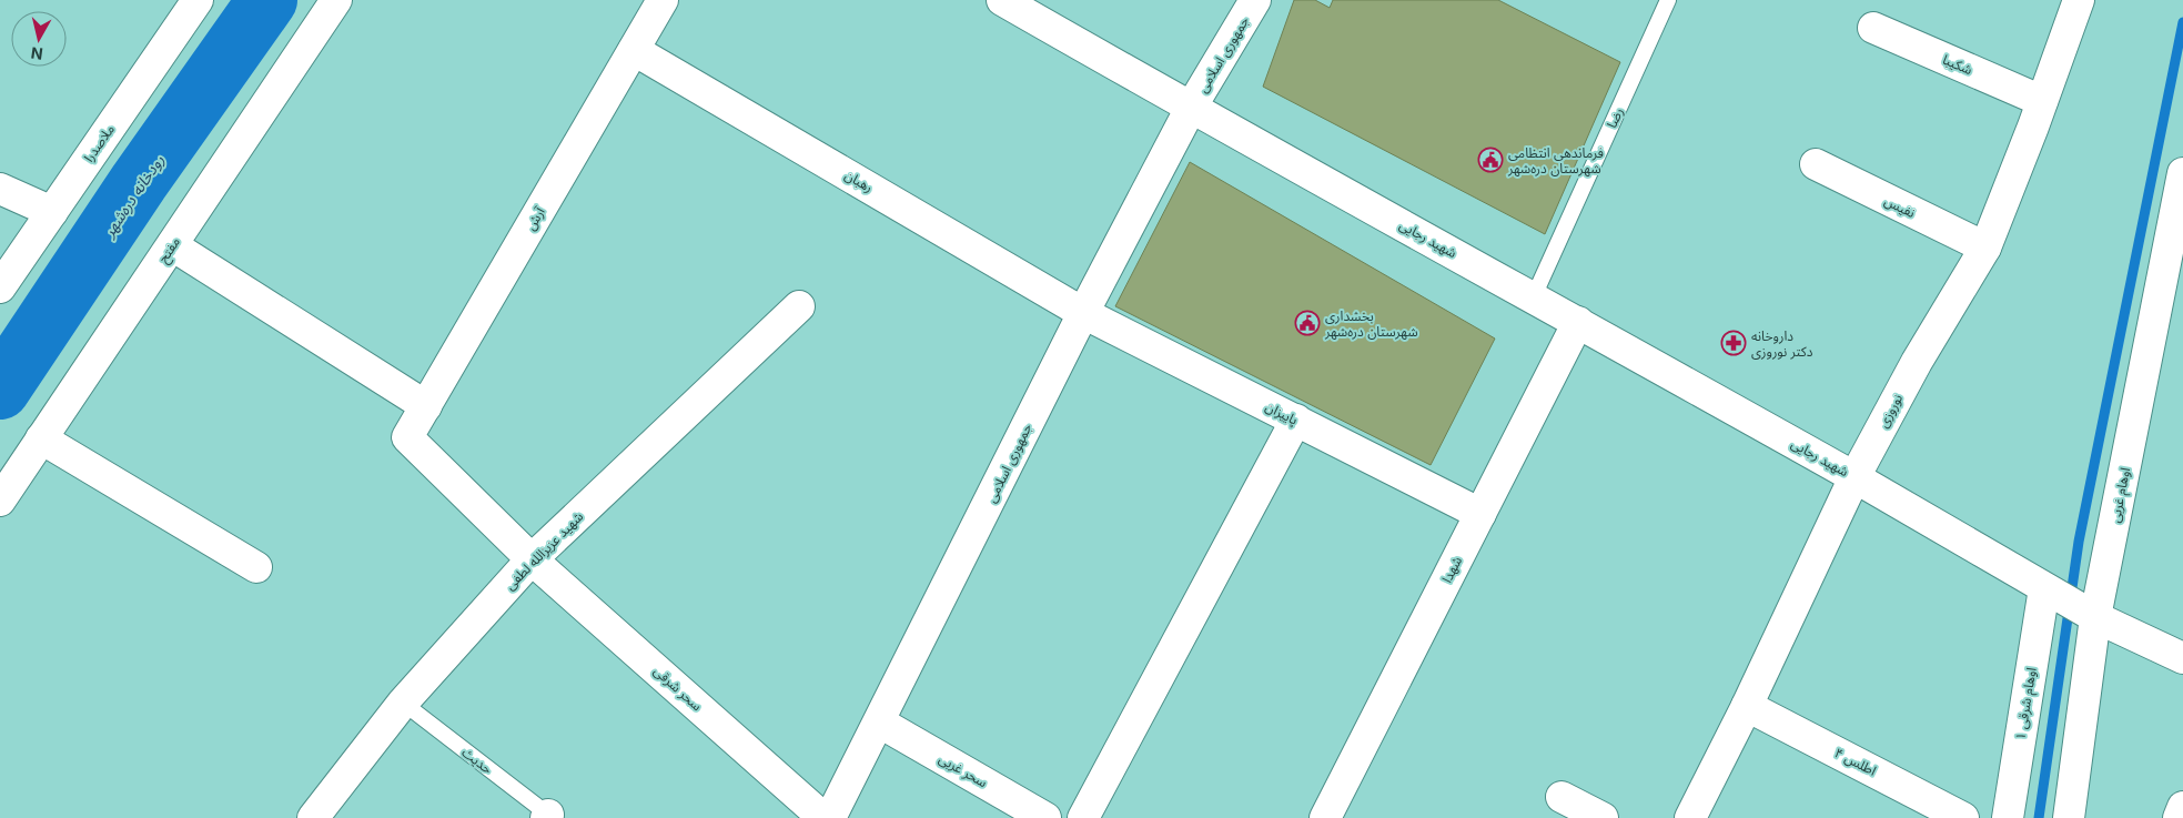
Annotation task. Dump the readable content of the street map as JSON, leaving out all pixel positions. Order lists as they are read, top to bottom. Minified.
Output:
{"streets":{"street":["جمهوری اسلامی","شکیبا","ملاصدرا","رهبان","نفیس","آرش","شهید رجایی","مفتح","نوروزی","پاییزان","اوهام غربی","شهید عزیزالله لطفی","شهدا","سحر شرقی","۱ اوهام شرقی","اطلس ۴","سحر غربی"],"lane":["رضا","حدیث"]},"crossings":[["جمهوری اسلامی","رهبان"],["جمهوری اسلامی","شهید رجایی"],["جمهوری اسلامی","پاییزان"],["جمهوری اسلامی","سحر غربی"],["شکیبا","نوروزی"],["رضا","شهید رجایی"],["رهبان","آرش"],["رهبان","پاییزان"],["نفیس","نوروزی"],["آرش","سحر شرقی"],["شهید رجایی","نوروزی"],["شهید رجایی","اوهام غربی"],["شهید رجایی","شهدا"],["شهید رجایی","۱ اوهام شرقی"],["نوروزی","اطلس ۴"],["پاییزان","شهدا"],["شهید عزیزالله لطفی","سحر شرقی"],["شهید عزیزالله لطفی","حدیث"]],"water":["رودخانه دره‌شهر"],"places":{"public building":["فرماندهی انتظامی شهرستان دره‌شهر","بخشداری شهرستان دره‌شهر"],"pharmacy":["داروخانه دکتر نوروزی"]},"north":"bottom"}
